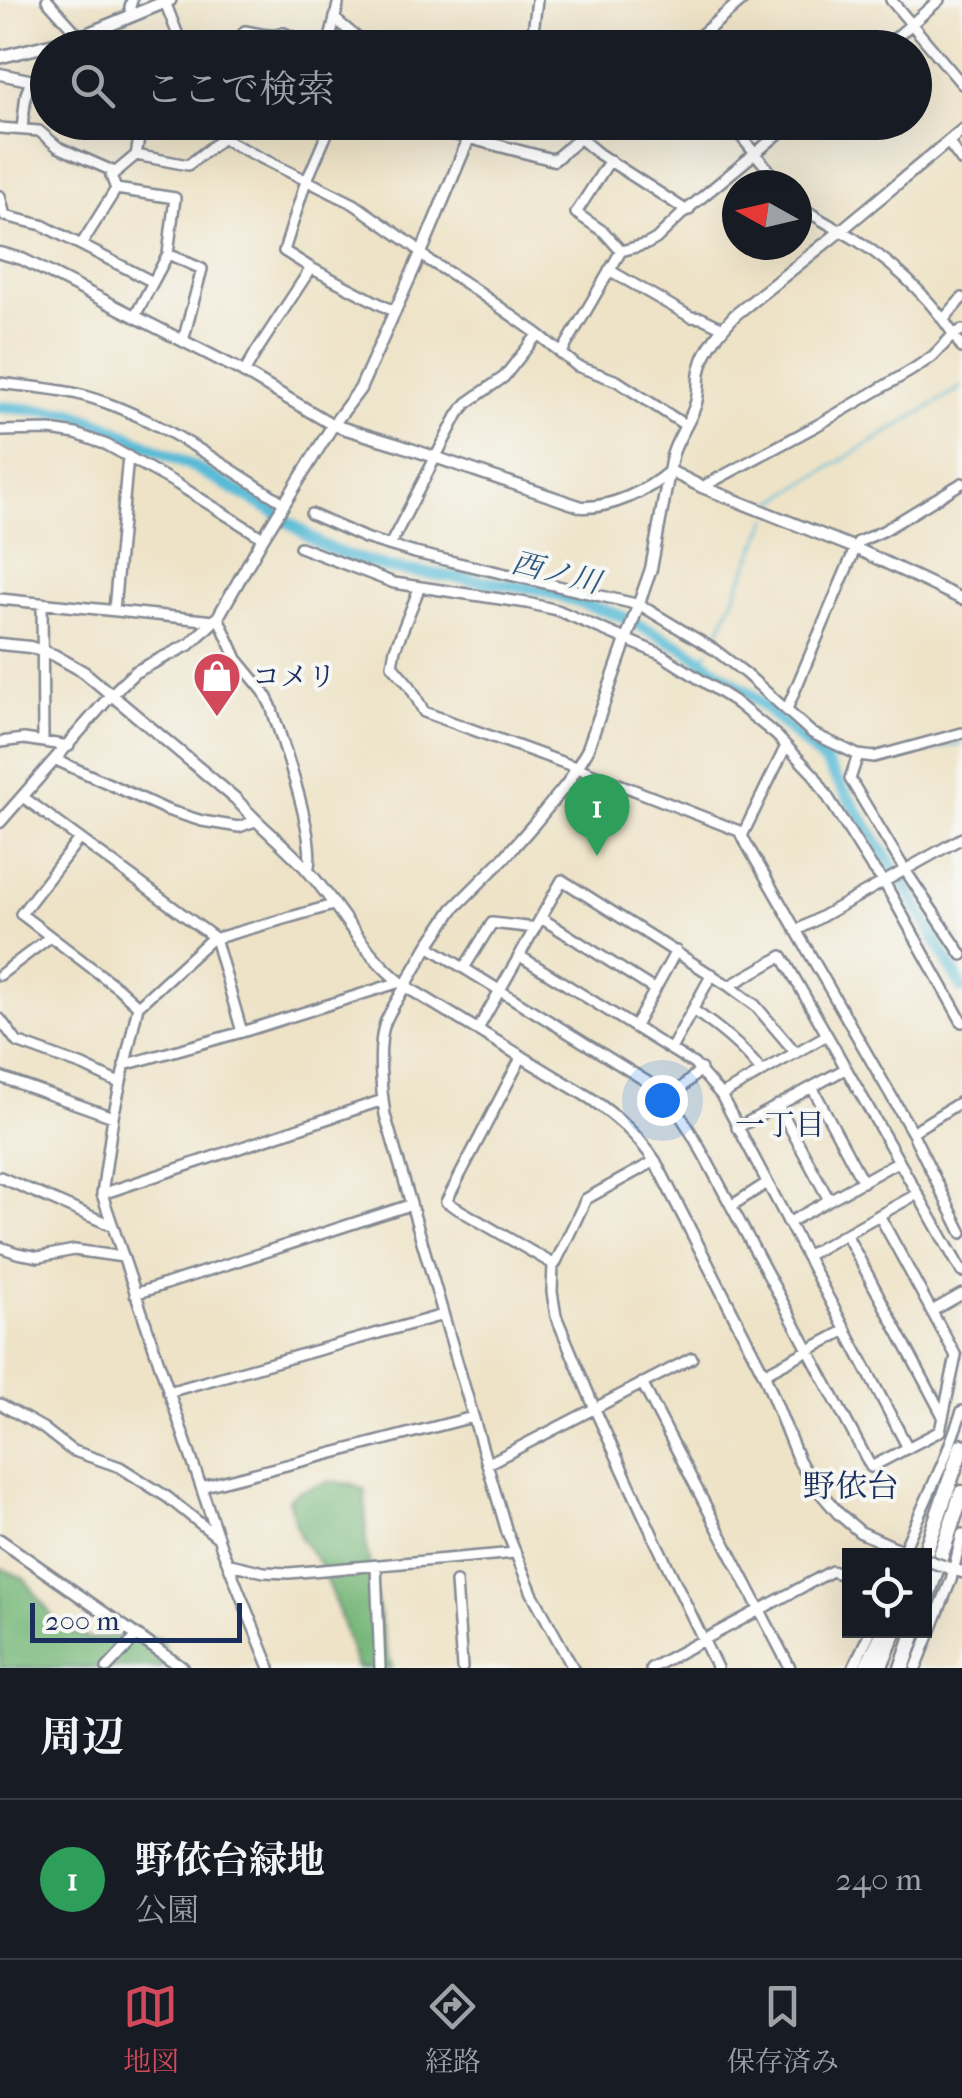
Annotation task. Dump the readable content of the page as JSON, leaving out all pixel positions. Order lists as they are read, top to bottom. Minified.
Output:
{"districts":["一丁目","野依台"],"water":["西ノ川"],"places":{"shop":["コメリ"]},"scale_bar":"200 m","north":"left","page":{"search":"ここで検索","pins":"1","scale":"200 m","heading":"周辺","list":[{"mark":"1","name":"野依台緑地","note":"公園","value":"240 m"}],"nav":["地図","経路","保存済み"]}}
